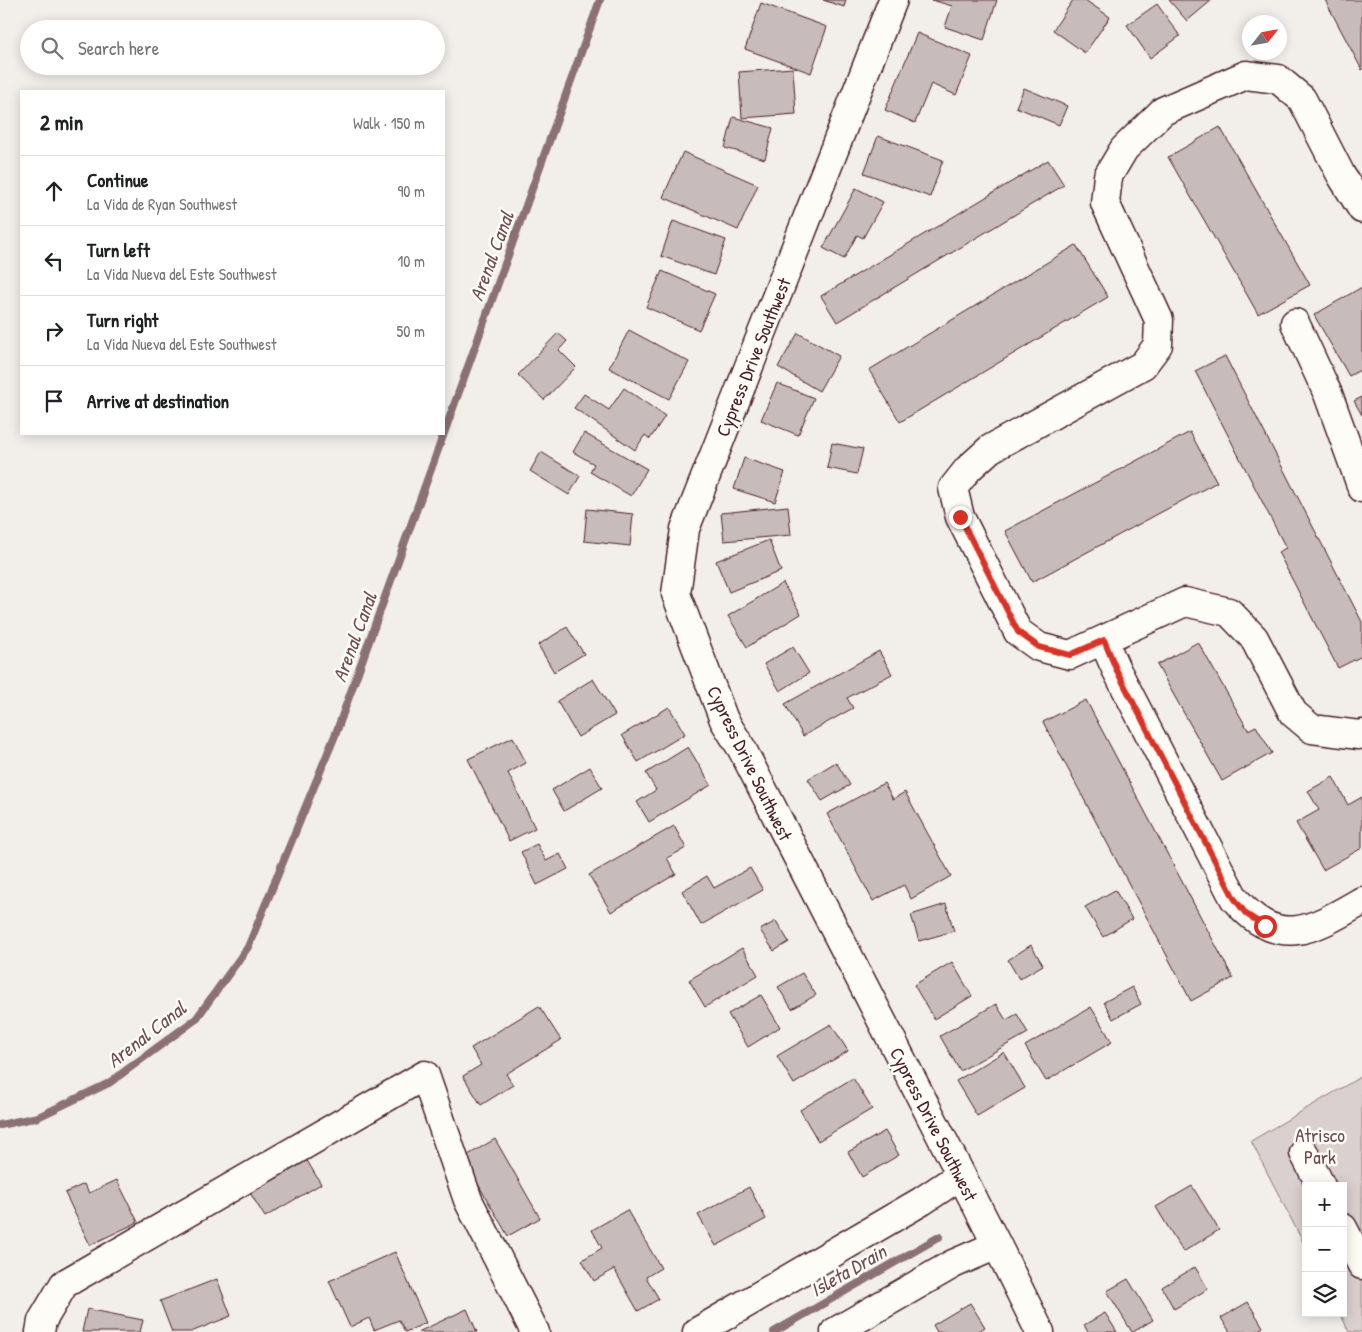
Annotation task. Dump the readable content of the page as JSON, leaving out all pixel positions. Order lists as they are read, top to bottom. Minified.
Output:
{"streets":{"street":["Cypress Drive Southwest"]},"water":["Arenal Canal","Isleta Drain"],"parks":["Atrisco Park"],"north":"top right","page":{"search":"Search here","heading":["2 min","Walk · 150 m"],"list":[["Continue","La Vida de Ryan Southwest","90 m"],["Turn left","La Vida Nueva del Este Southwest","10 m"],["Turn right","La Vida Nueva del Este Southwest","50 m"],"Arrive at destination"],"map_buttons":["+","−"]}}
